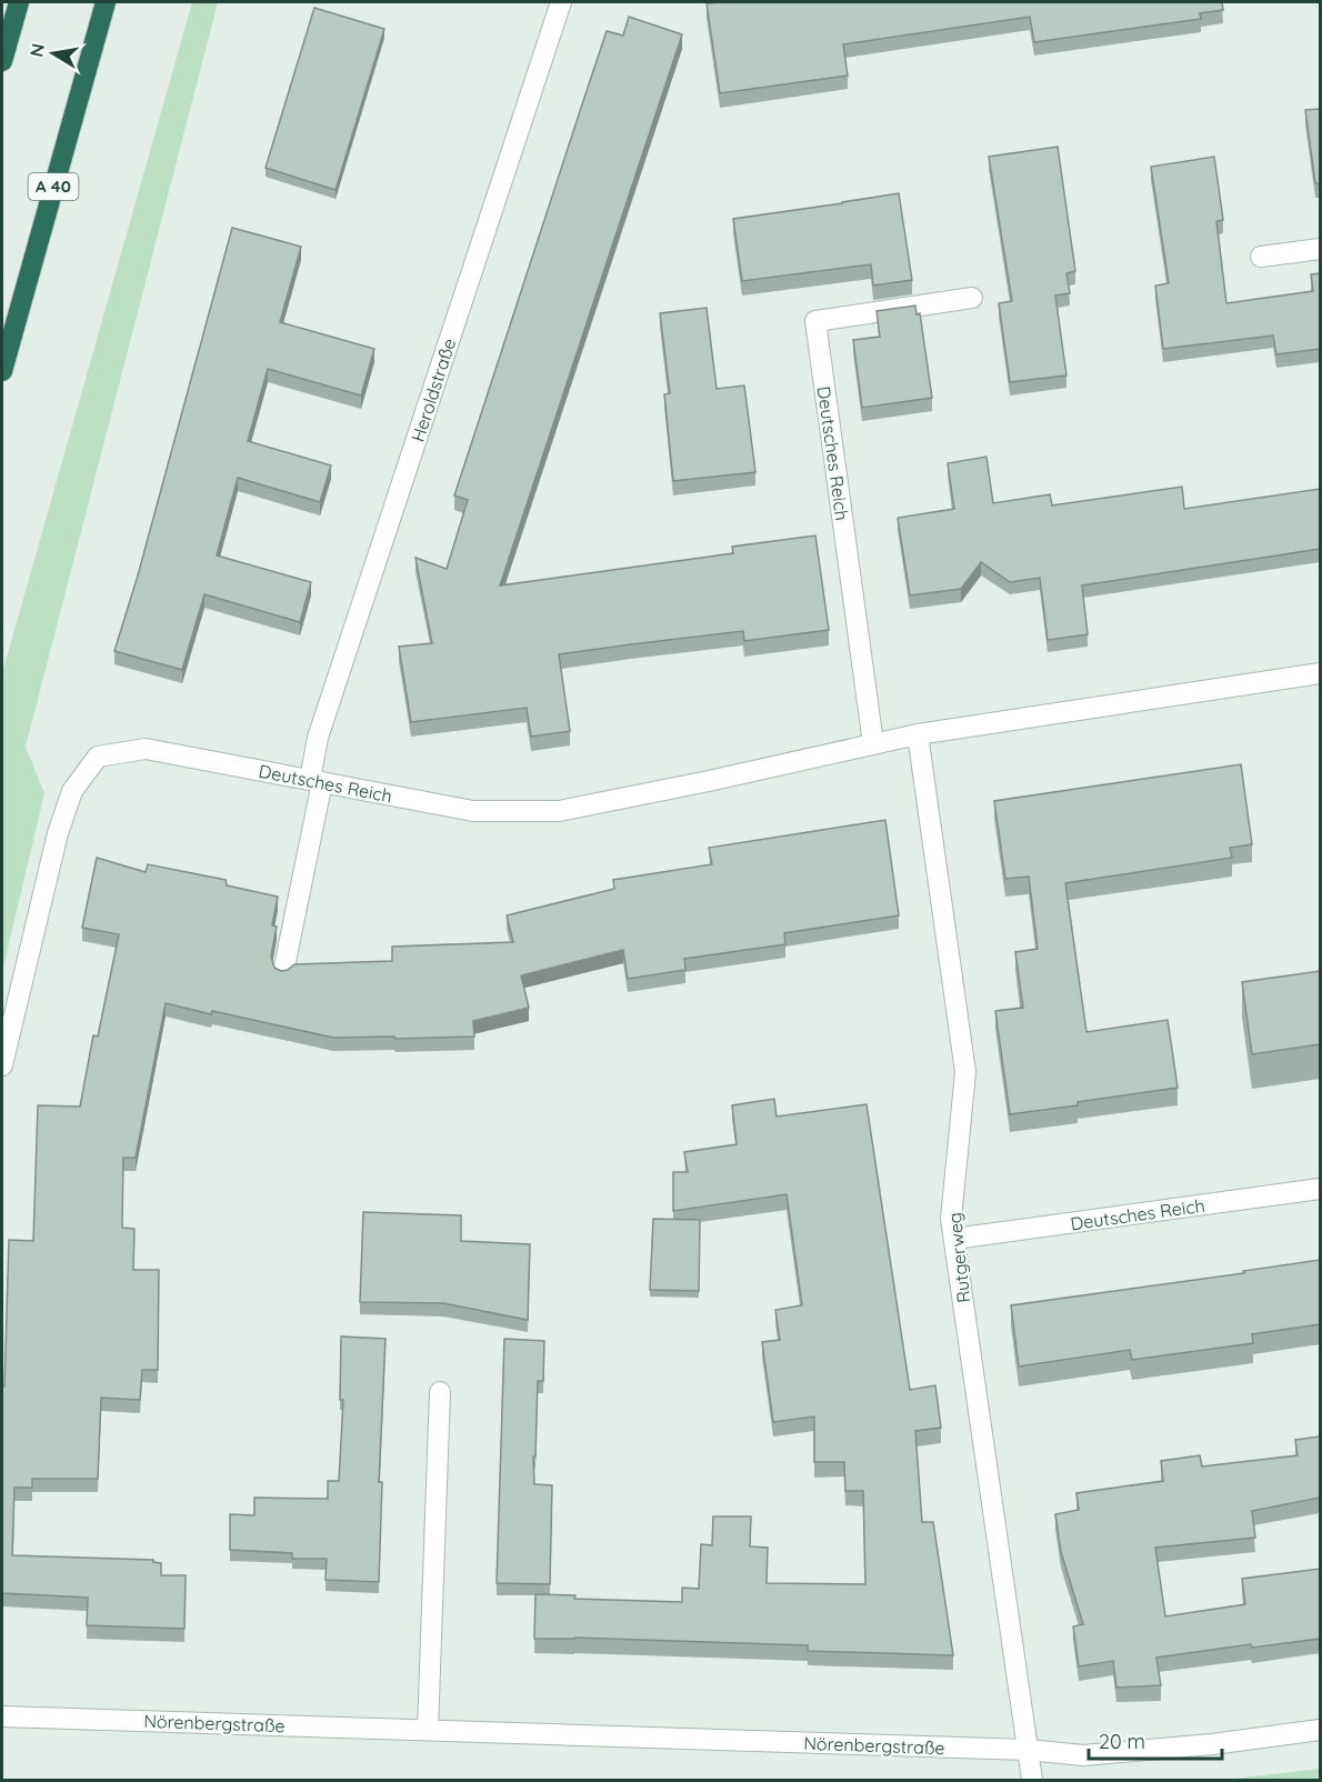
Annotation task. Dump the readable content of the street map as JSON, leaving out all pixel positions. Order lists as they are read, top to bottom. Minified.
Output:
{"streets":{"highway":["A 40"],"street":["Heroldstraße","Deutsches Reich","Rutgerweg","Nörenbergstraße"]},"crossings":[["Heroldstraße","Deutsches Reich"],["Deutsches Reich","Rutgerweg"],["Rutgerweg","Nörenbergstraße"]],"scale_bar":"20 m","north":"left"}
